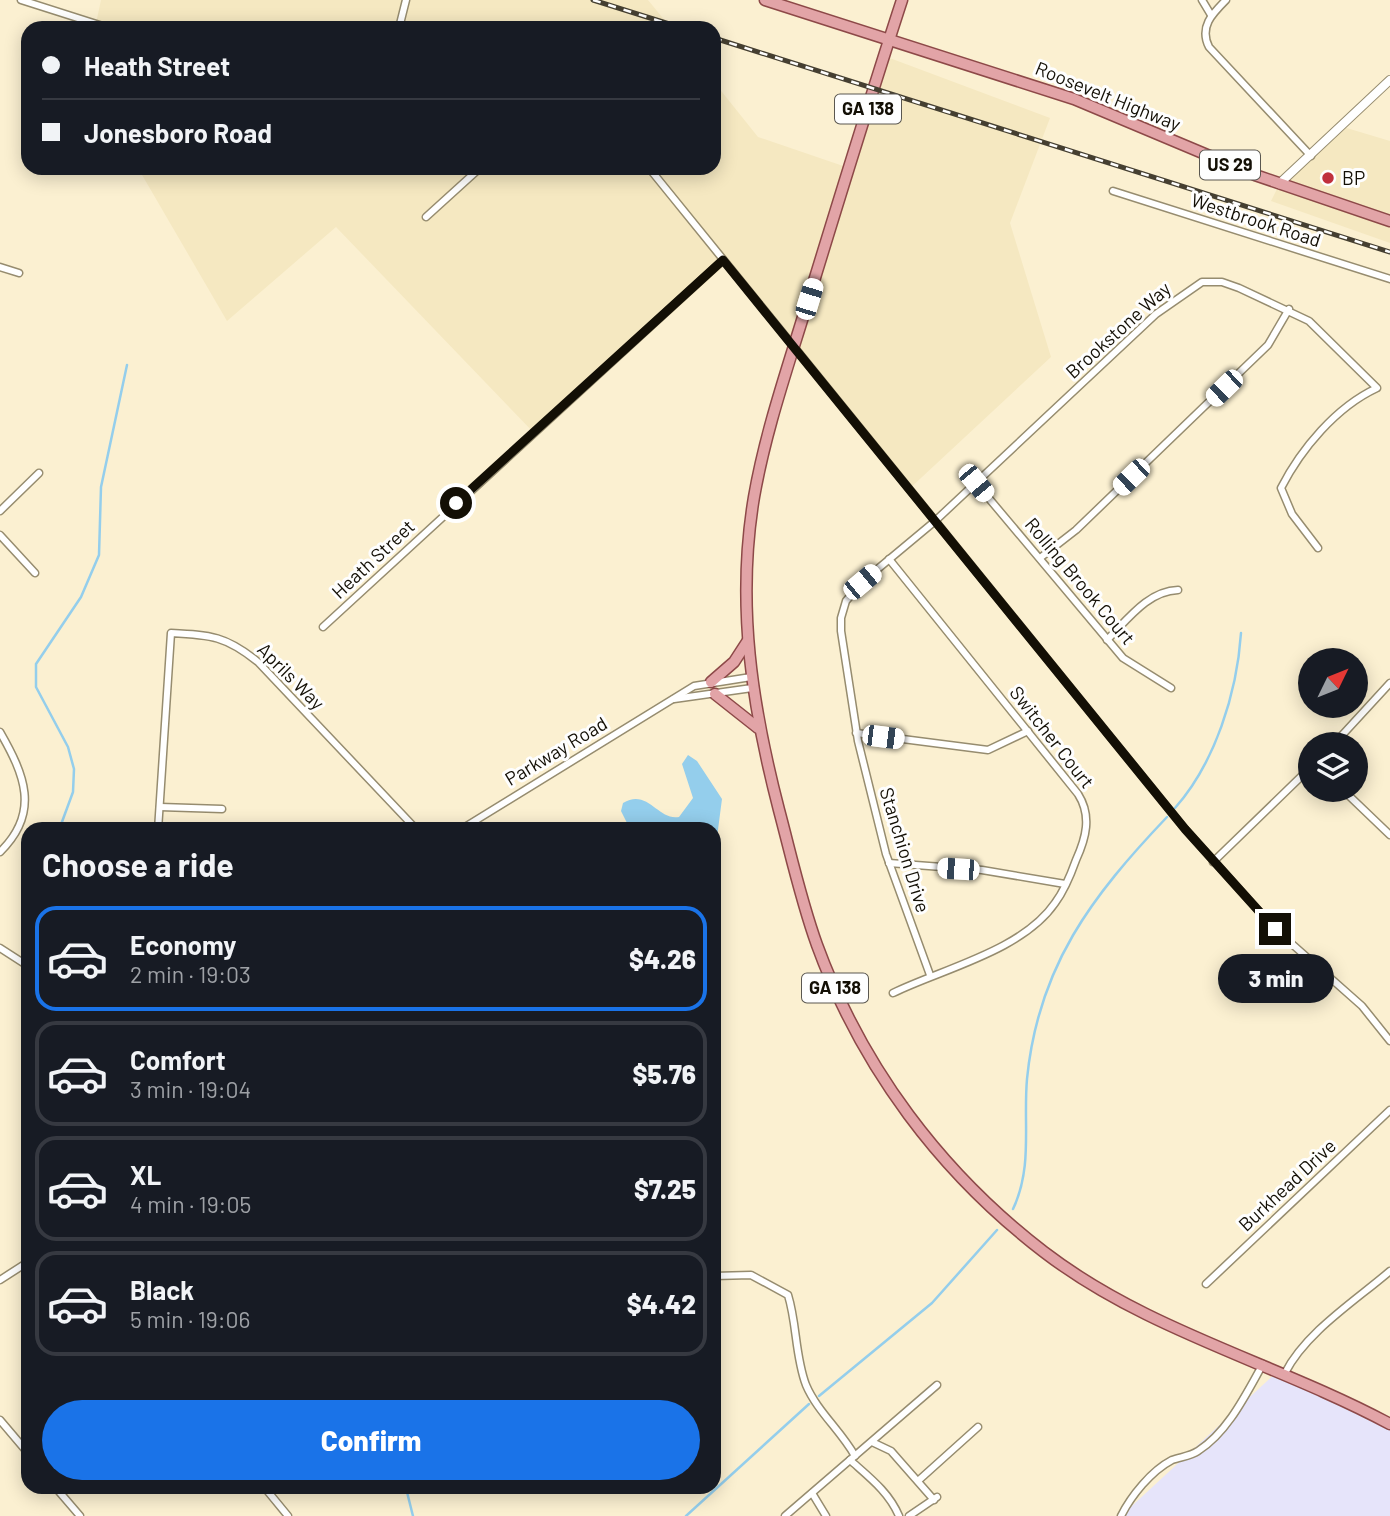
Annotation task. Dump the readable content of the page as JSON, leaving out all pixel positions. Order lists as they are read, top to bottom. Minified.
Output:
{"streets":{"main road":["Roosevelt Highway","GA 138","US 29"],"street":["Westbrook Road","Brookstone Way","Heath Street","Rolling Brook Court","Aprils Way","Switcher Court","Parkway Road","Stanchion Drive","Burkhead Drive"]},"crossings":[["Roosevelt Highway","GA 138"],["Roosevelt Highway","US 29"],["GA 138","US 29"],["GA 138","Parkway Road"],["Brookstone Way","Rolling Brook Court"],["Brookstone Way","Stanchion Drive"],["Switcher Court","Stanchion Drive"]],"places":["BP"],"north":"top right","page":{"banner":["Heath Street","Jonesboro Road"],"heading":"Choose a ride","list":[{"name":"Economy","note":"2 min · 19:03","value":"$4.26"},{"name":"Comfort","note":"3 min · 19:04","value":"$5.76"},{"name":"XL","note":"4 min · 19:05","value":"$7.25"},{"name":"Black","note":"5 min · 19:06","value":"$4.42"}],"bubble":"3 min","buttons":"Confirm"}}
